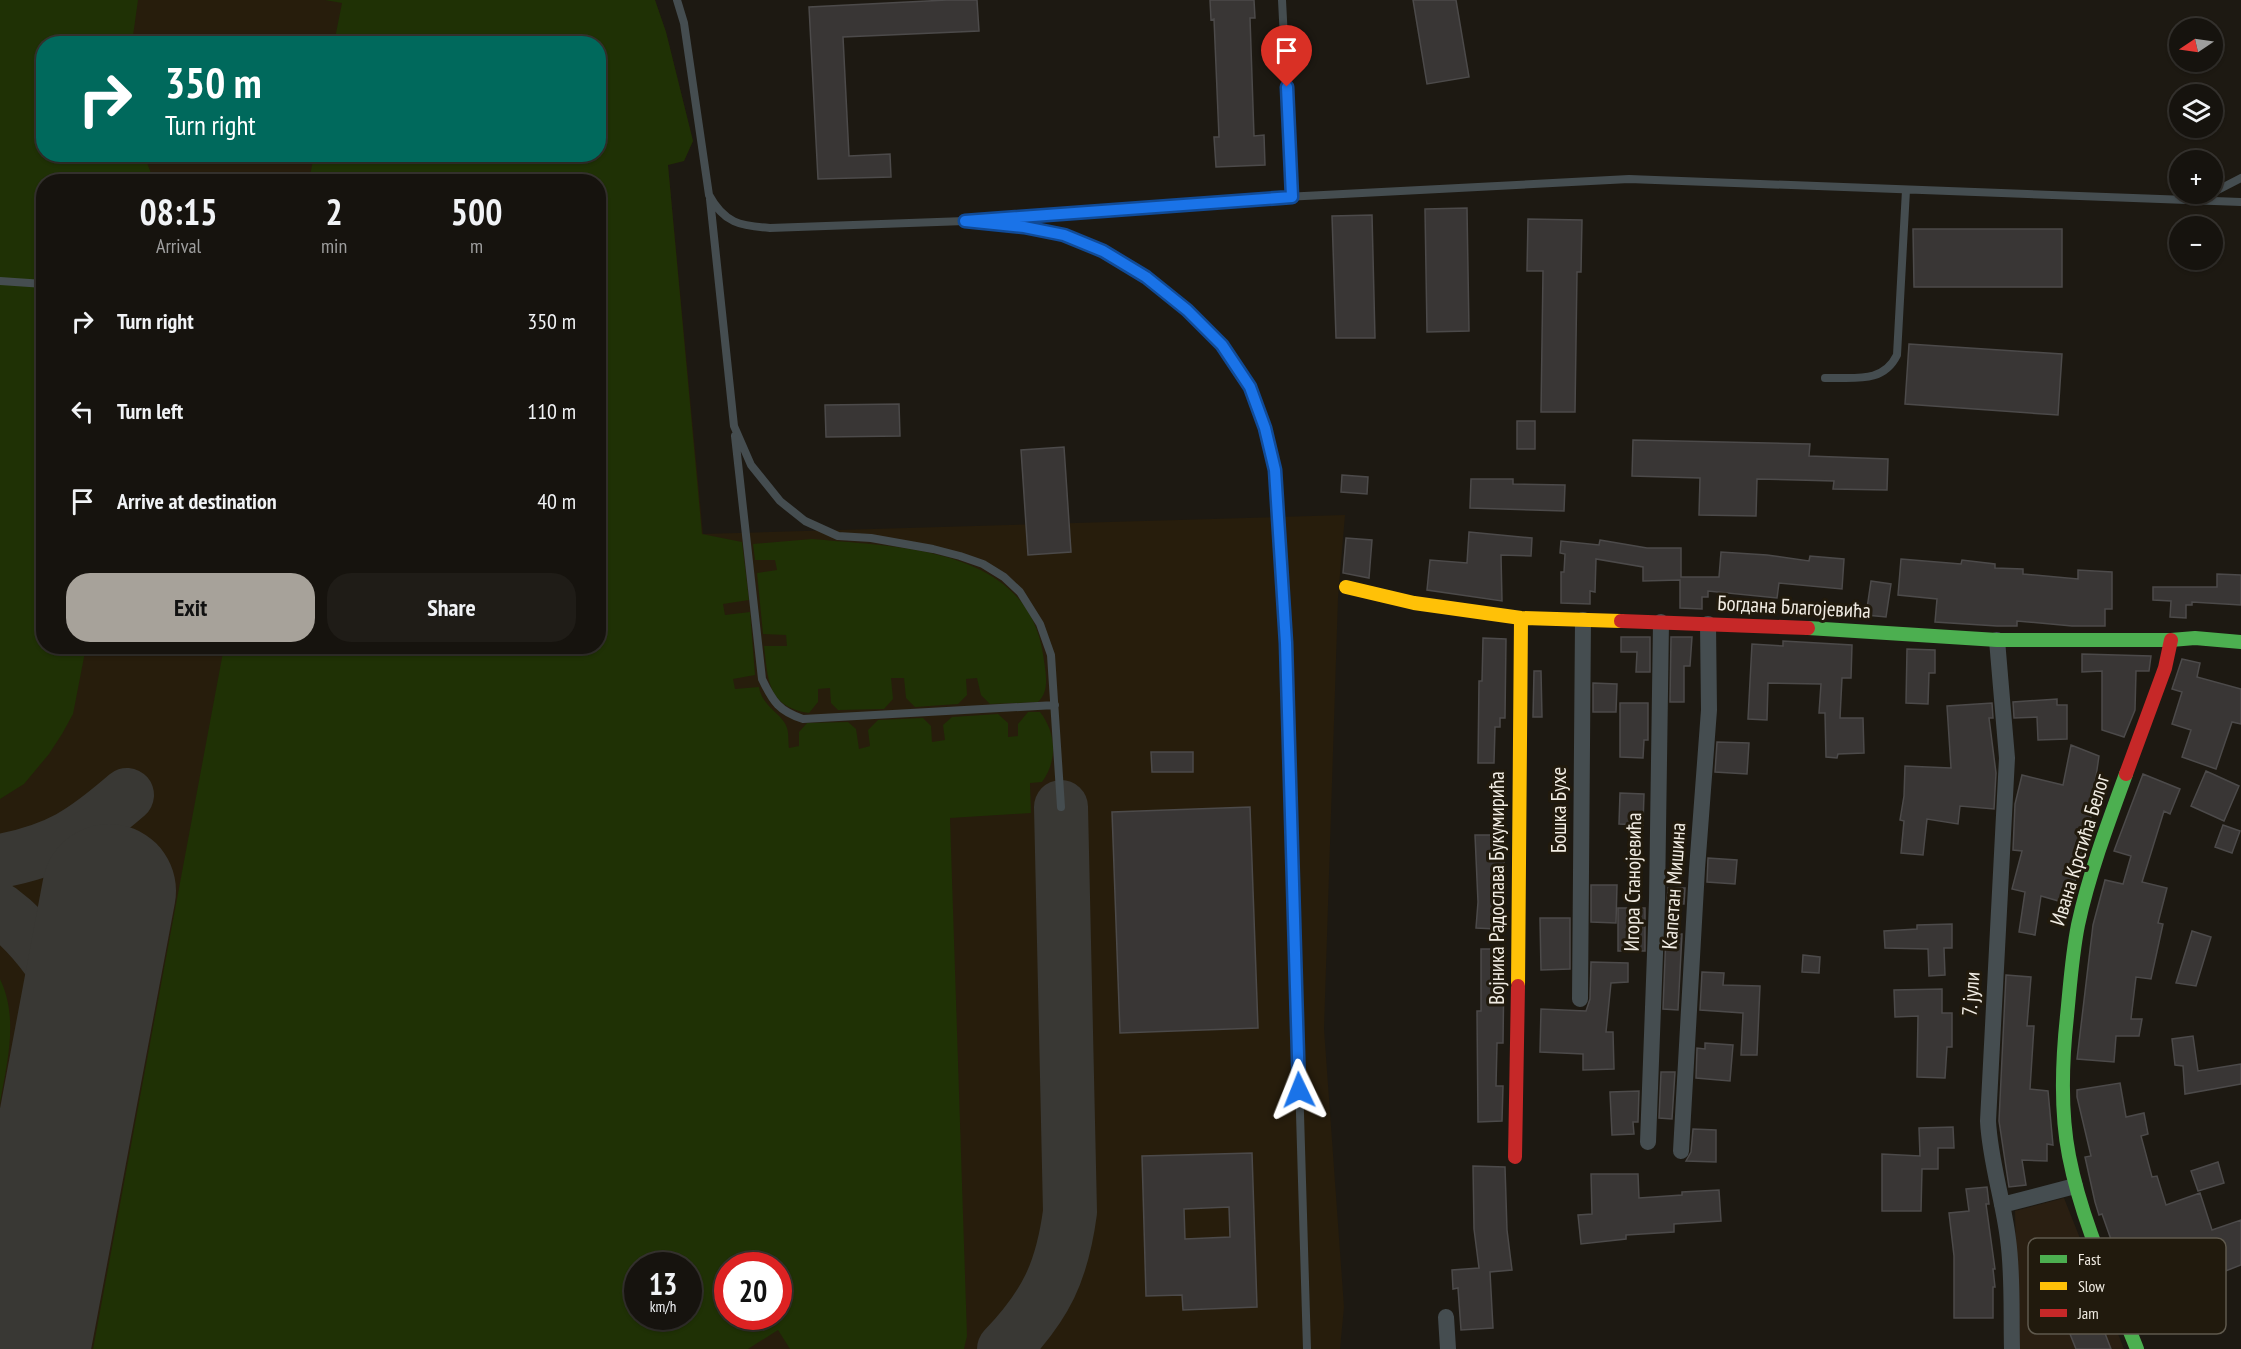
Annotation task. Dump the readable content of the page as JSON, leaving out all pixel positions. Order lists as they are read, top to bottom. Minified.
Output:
{"streets":{"street":["Богдана Благојевића","Бошка Бухе","Ивана Крстића Белог","Игора Станојевића","Капетан Мишина","Војника Радослава Букумирића","7. јули"]},"crossings":[["Богдана Благојевића","Бошка Бухе"],["Богдана Благојевића","Ивана Крстића Белог"],["Богдана Благојевића","Игора Станојевића"],["Богдана Благојевића","Капетан Мишина"],["Богдана Благојевића","Војника Радослава Букумирића"],["Богдана Благојевића","7. јули"]],"legend":["Fast","Slow","Jam"],"north":"left","page":{"map_buttons":["+","−"],"turn":["350 m","Turn right"],"eta":["08:15","Arrival","2","min","500","m"],"list":[{"name":"Turn right","value":"350 m"},{"name":"Turn left","value":"110 m"},{"name":"Arrive at destination","value":"40 m"}],"buttons":["Exit","Share"],"speed":"13 km/h","limit":"20"}}
